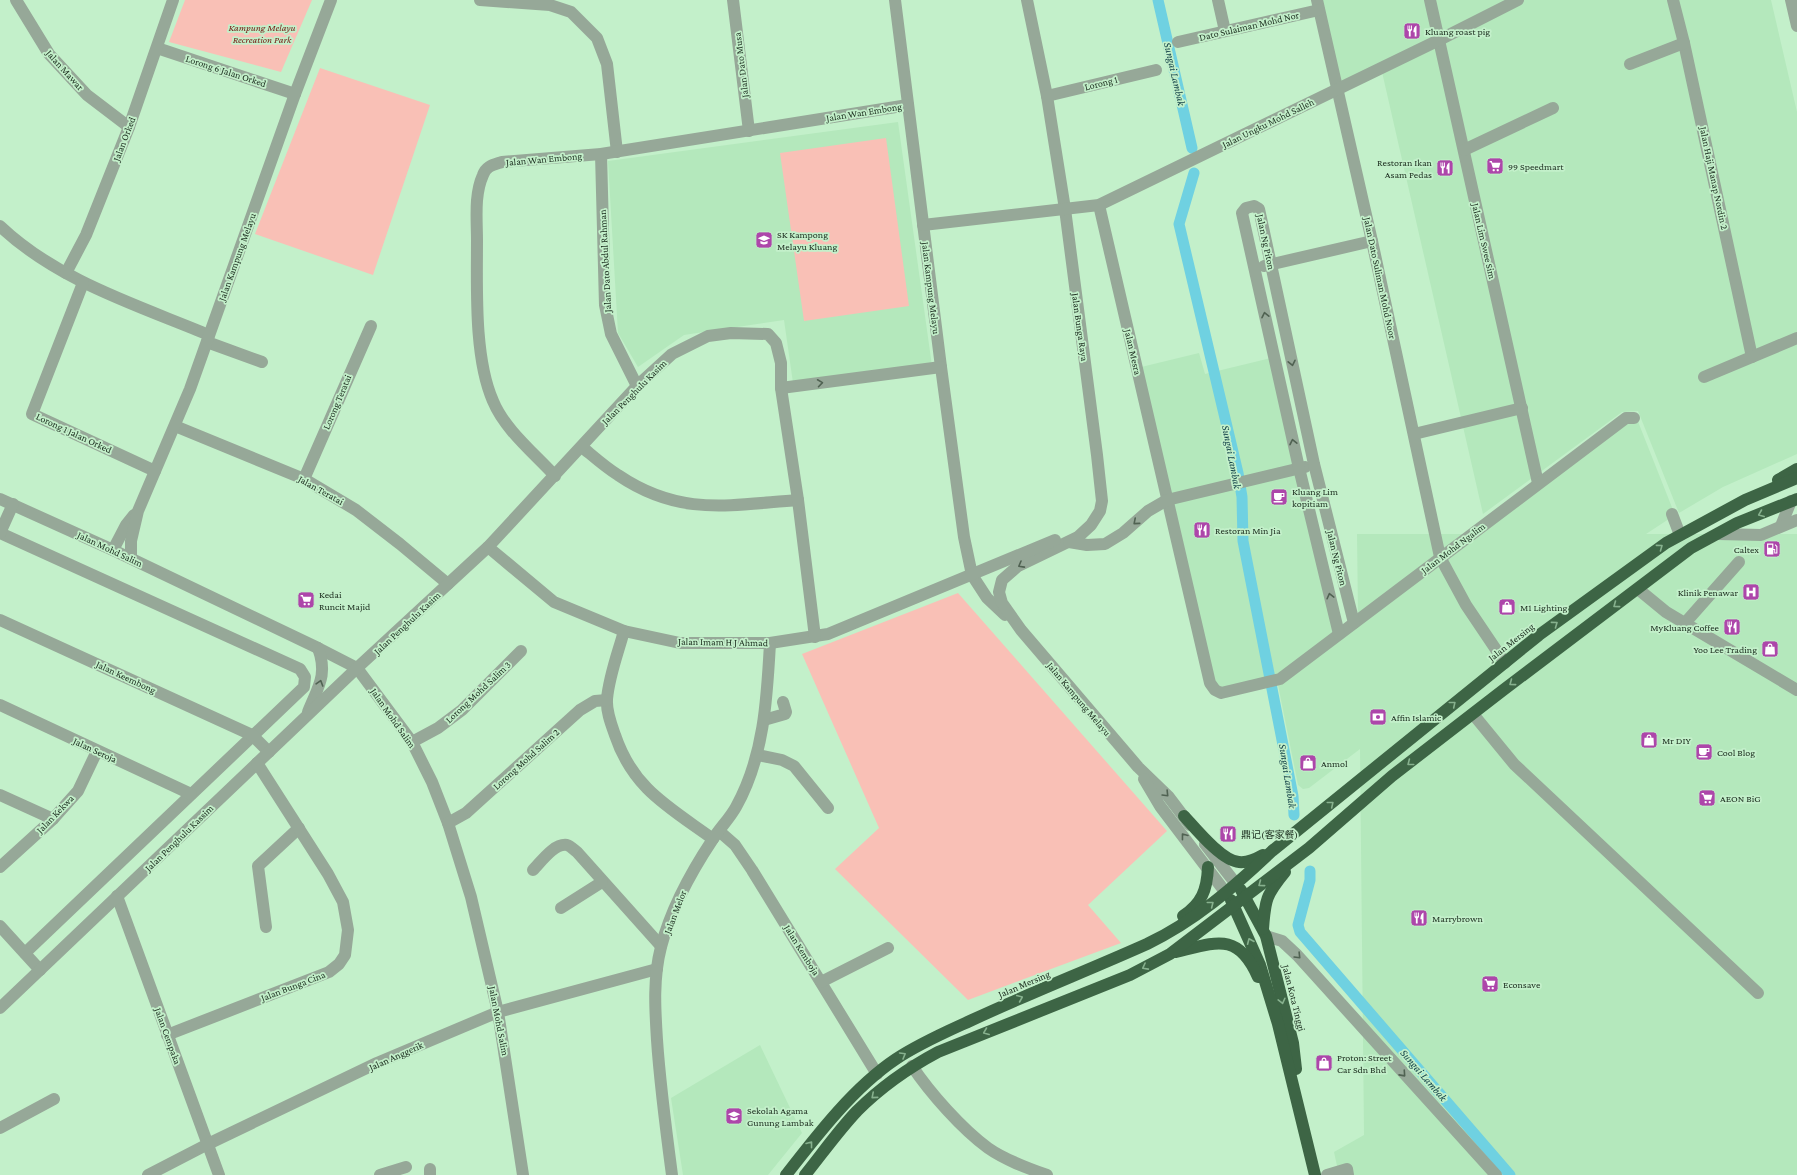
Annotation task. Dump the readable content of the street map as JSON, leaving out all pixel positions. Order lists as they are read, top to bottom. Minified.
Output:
{"streets":{"highway":["Jalan Mersing","Jalan Kota Tinggi"],"street":["Dato Sulaiman Mohd Nor","Jalan Dato Musa","Jalan Mawar","Lorong 6 Jalan Orked","Lorong 1","Jalan Wan Embong","Jalan Ungku Mohd Salleh","Jalan Orked","Jalan Haji Manap Nordin 2","Jalan Lim Swee Sim","Jalan Ng Piton","Jalan Kampung Melayu","Jalan Dato Abdul Rahman","Jalan Dato Suliman Mohd Noor","Jalan Bunga Raya","Jalan Mesra","Jalan Penghulu Kasim","Lorong Teratai","Lorong 1 Jalan Orked","Jalan Teratai","Jalan Mohd Ngalim","Jalan Mohd Salim","Jalan Imam H J Ahmad","Jalan Keembong","Lorong Mohd Salim 3","Jalan Seroja","Lorong Mohd Salim 2","Jalan Kekwa","Jalan Penghulu Kassim","Jalan Melor","Jalan Kemboja","Jalan Bunga Cina","Jalan Cempaka","Jalan Anggerik"]},"crossings":[["Dato Sulaiman Mohd Nor","Jalan Dato Suliman Mohd Noor"],["Jalan Dato Musa","Jalan Wan Embong"],["Jalan Mawar","Jalan Orked"],["Lorong 6 Jalan Orked","Jalan Orked"],["Lorong 6 Jalan Orked","Jalan Kampung Melayu"],["Lorong 1","Jalan Bunga Raya"],["Jalan Wan Embong","Jalan Kampung Melayu"],["Jalan Wan Embong","Jalan Dato Abdul Rahman"],["Jalan Wan Embong","Jalan Penghulu Kasim"],["Jalan Ungku Mohd Salleh","Jalan Lim Swee Sim"],["Jalan Ungku Mohd Salleh","Jalan Kampung Melayu"],["Jalan Ungku Mohd Salleh","Jalan Dato Suliman Mohd Noor"],["Jalan Ungku Mohd Salleh","Jalan Bunga Raya"],["Jalan Ungku Mohd Salleh","Jalan Mesra"],["Jalan Lim Swee Sim","Jalan Mohd Ngalim"],["Jalan Ng Piton","Jalan Mohd Ngalim"],["Jalan Kampung Melayu","Lorong 1 Jalan Orked"],["Jalan Kampung Melayu","Jalan Teratai"],["Jalan Kampung Melayu","Jalan Mohd Salim"],["Jalan Kampung Melayu","Jalan Imam H J Ahmad"],["Jalan Kampung Melayu","Jalan Mersing"],["Jalan Kampung Melayu","Jalan Kota Tinggi"],["Jalan Dato Abdul Rahman","Jalan Penghulu Kasim"],["Jalan Dato Suliman Mohd Noor","Jalan Mohd Ngalim"],["Jalan Dato Suliman Mohd Noor","Jalan Mersing"],["Jalan Mesra","Jalan Mohd Ngalim"],["Jalan Penghulu Kasim","Jalan Teratai"],["Jalan Penghulu Kasim","Jalan Mohd Salim"],["Jalan Penghulu Kasim","Jalan Imam H J Ahmad"],["Jalan Penghulu Kasim","Jalan Penghulu Kassim"],["Lorong Teratai","Jalan Teratai"],["Jalan Mohd Salim","Lorong Mohd Salim 3"],["Jalan Mohd Salim","Lorong Mohd Salim 2"],["Jalan Mohd Salim","Jalan Penghulu Kassim"],["Jalan Mohd Salim","Jalan Anggerik"],["Jalan Imam H J Ahmad","Jalan Melor"],["Jalan Imam H J Ahmad","Jalan Kemboja"],["Jalan Mersing","Jalan Kemboja"],["Jalan Mersing","Jalan Kota Tinggi"],["Jalan Seroja","Jalan Kekwa"],["Lorong Mohd Salim 2","Jalan Kemboja"],["Jalan Penghulu Kassim","Jalan Bunga Cina"],["Jalan Penghulu Kassim","Jalan Cempaka"],["Jalan Melor","Jalan Kemboja"],["Jalan Melor","Jalan Anggerik"],["Jalan Bunga Cina","Jalan Cempaka"],["Jalan Cempaka","Jalan Anggerik"]],"water":["Sungai Lambak"],"parks":["Kampung Melayu Recreation Park"],"places":{"restaurant":["Kluang roast pig","Restoran Ikan Asam Pedas","Restoran Min Jia","MyKluang Coffee","鼎记(客家餐)","Marrybrown"],"supermarket":["99 Speedmart","Kedai Runcit Majid","AEON BiG","Econsave"],"school or university":["SK Kampong Melayu Kluang","Sekolah Agama Gunung Lambak"],"cafe":["Kluang Lim kopitiam","Cool Blog"],"fuel station":["Caltex"],"hospital":["Klinik Penawar"],"shop":["M1 Lighting","Yoo Lee Trading","Mr DIY","Anmol","Proton: Street Car Sdn Bhd"],"bank":["Affin Islamic"]}}
